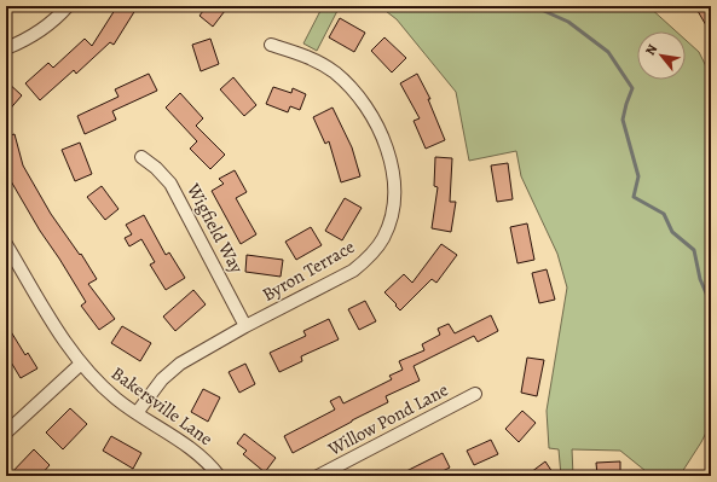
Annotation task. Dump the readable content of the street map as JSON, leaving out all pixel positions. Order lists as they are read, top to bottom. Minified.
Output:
{"streets":{"street":["Wigfield Way","Byron Terrace","Bakersville Lane","Willow Pond Lane"]},"crossings":[["Wigfield Way","Byron Terrace"],["Byron Terrace","Bakersville Lane"]],"north":"top left"}
